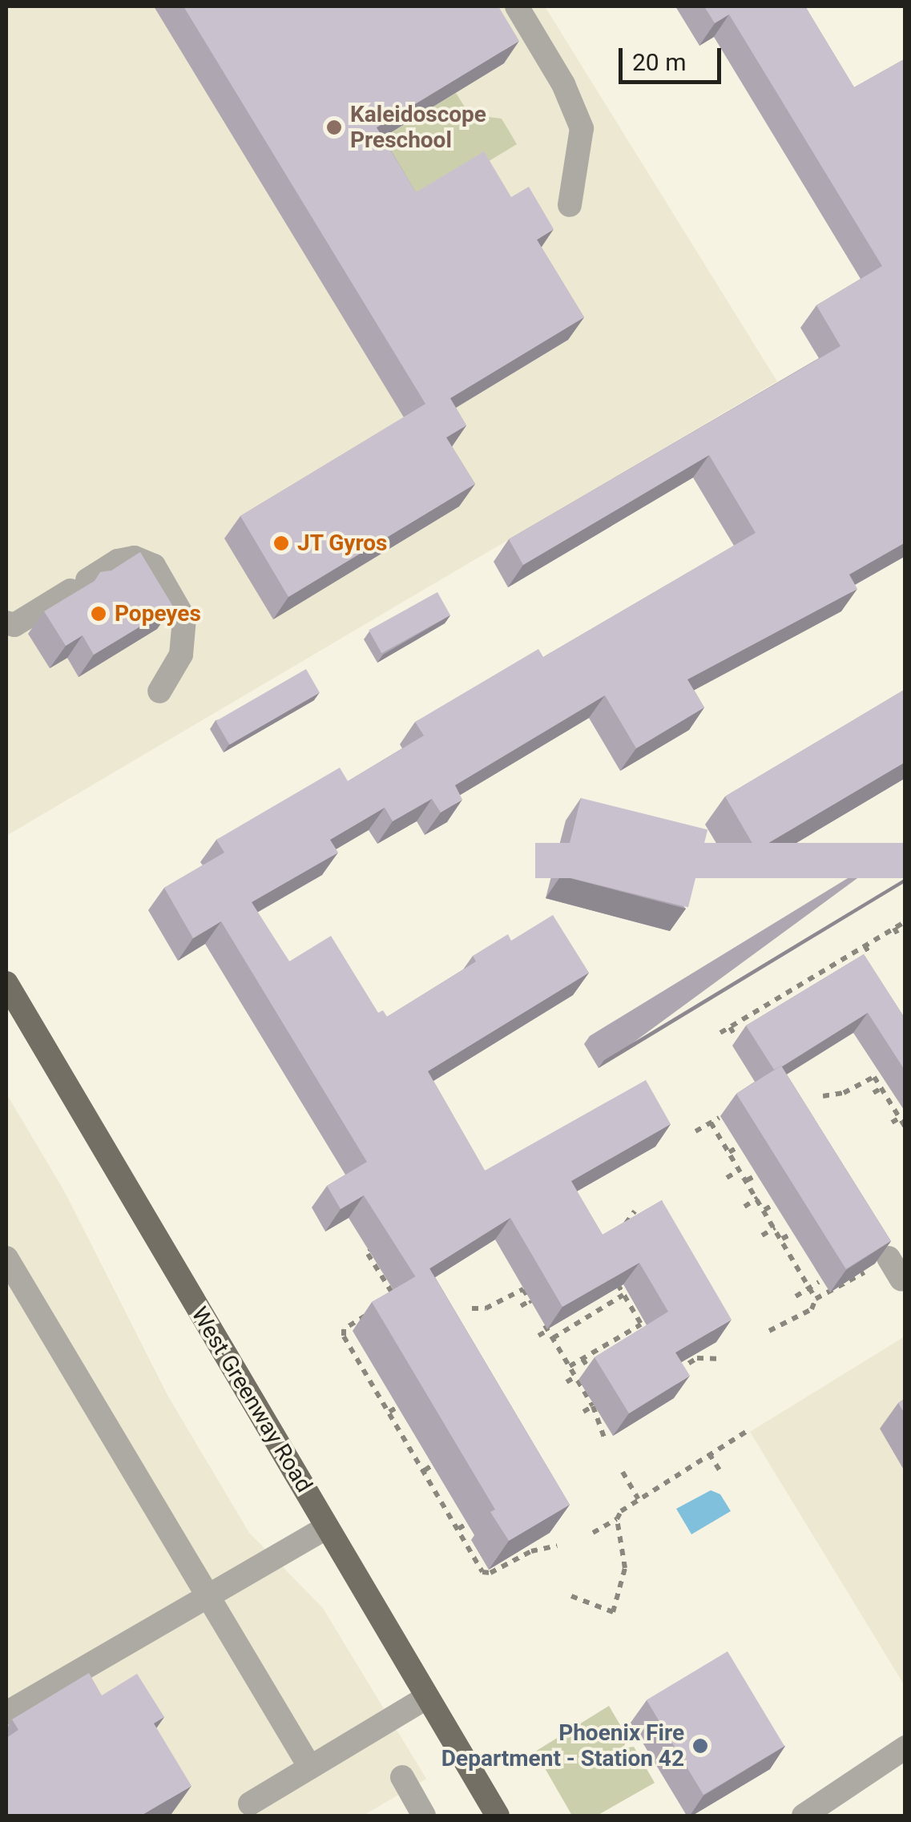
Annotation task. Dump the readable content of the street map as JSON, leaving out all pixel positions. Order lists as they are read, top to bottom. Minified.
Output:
{"streets":{"main road":["West Greenway Road"]},"places":["Kaleidoscope Preschool","JT Gyros","Popeyes","Phoenix Fire Department - Station 42"],"scale_bar":"20 m"}
